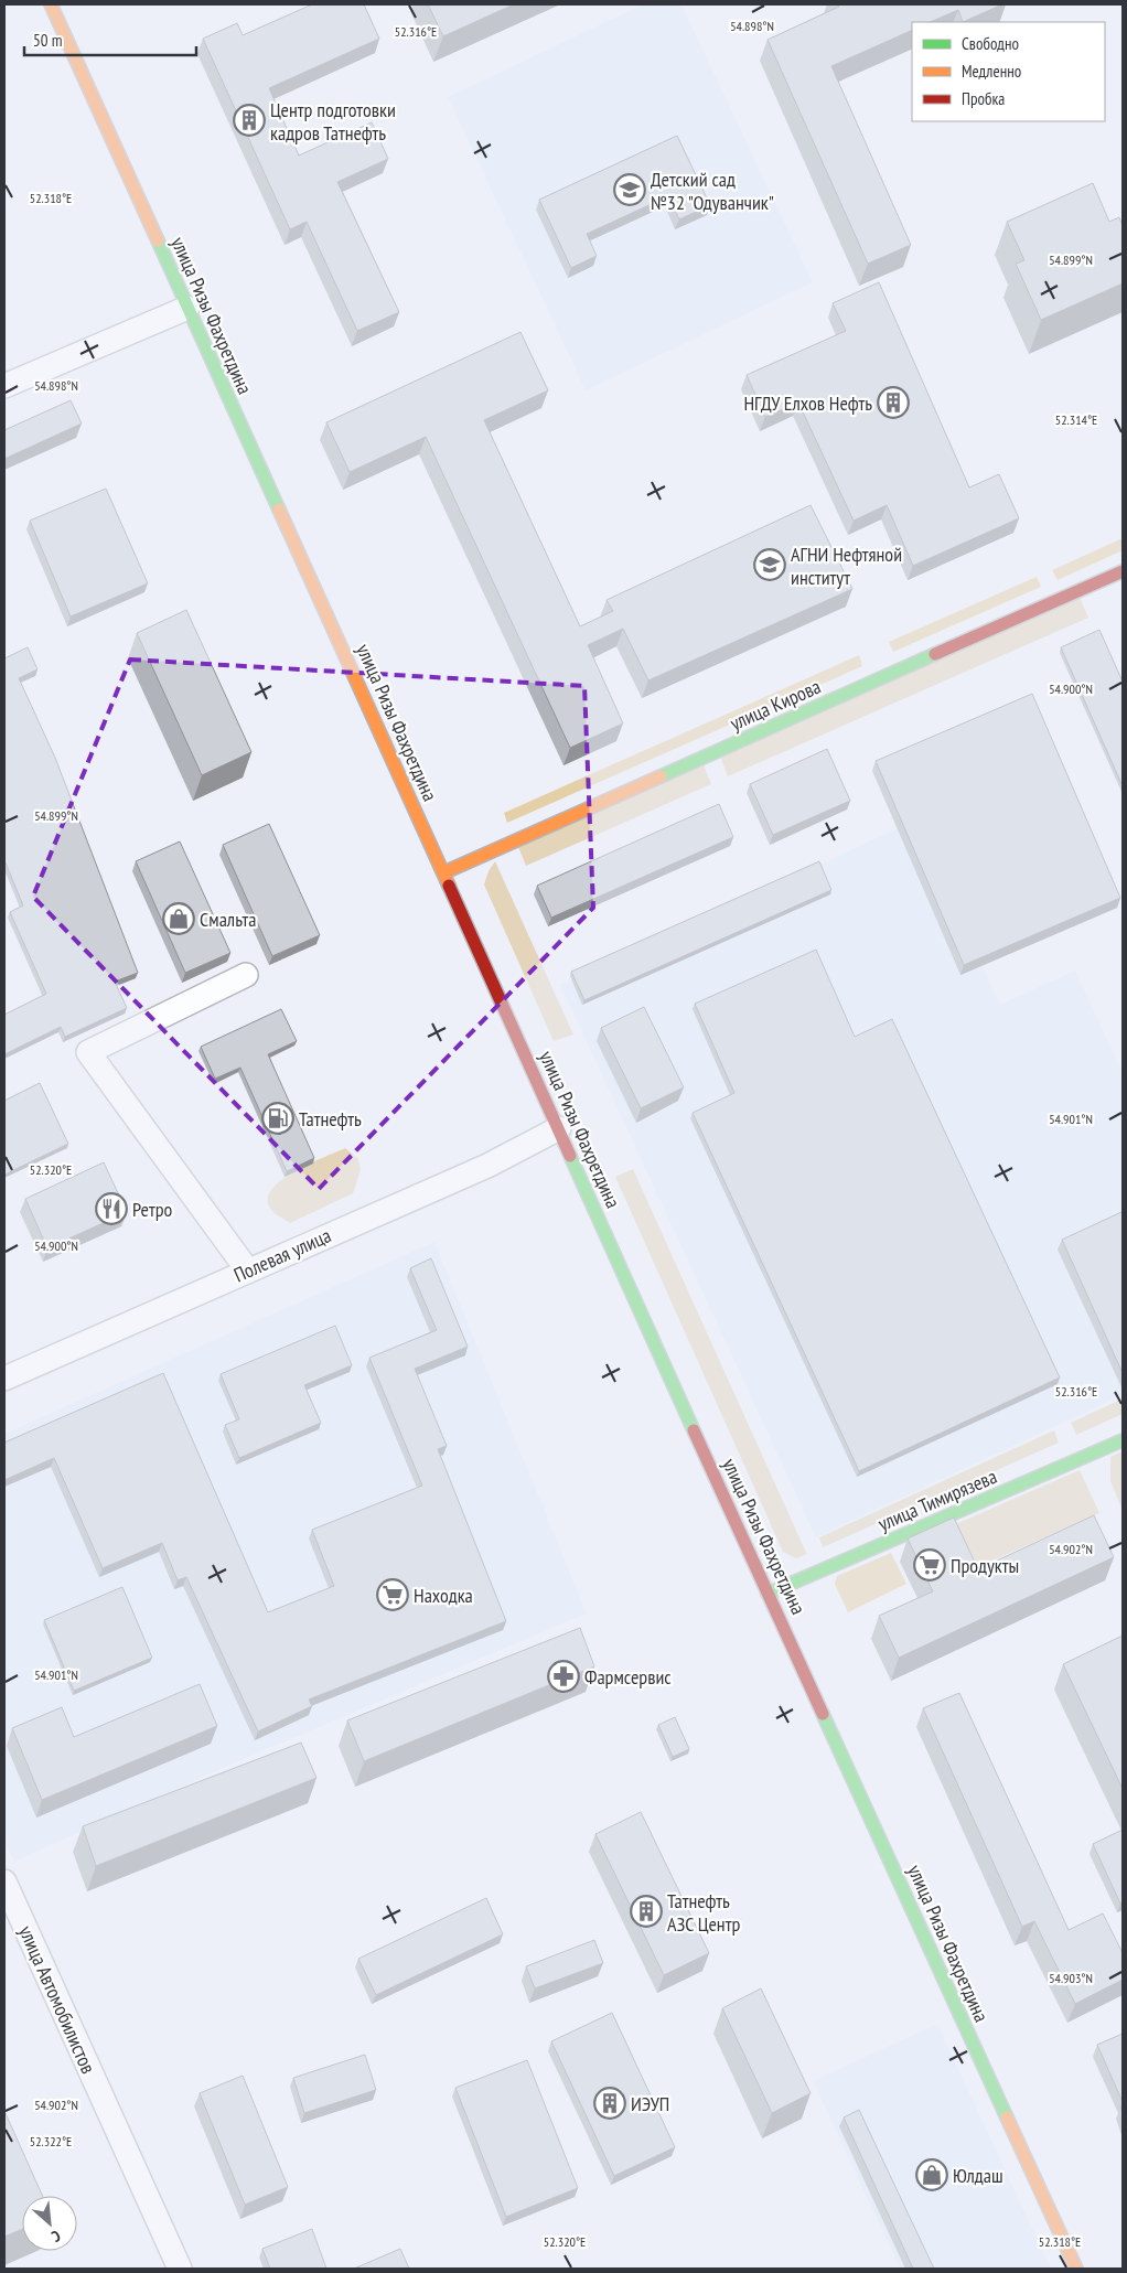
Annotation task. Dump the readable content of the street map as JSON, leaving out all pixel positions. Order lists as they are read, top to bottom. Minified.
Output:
{"streets":{"main road":["улица Ризы Фахретдина","улица Кирова","улица Тимирязева"],"street":["Полевая улица","улица Автомобилистов"]},"crossings":[["улица Ризы Фахретдина","улица Кирова"],["улица Ризы Фахретдина","Полевая улица"],["улица Ризы Фахретдина","улица Тимирязева"]],"places":{"building":["Центр подготовки кадров Татнефть","НГДУ Елхов Нефть","Татнефть АЗС Центр","ИЭУП"],"school or university":["Детский сад №32 \"Одуванчик\"","АГНИ Нефтяной институт"],"shop":["Смальта","Юлдаш"],"fuel station":["Татнефть"],"restaurant":["Ретро"],"supermarket":["Продукты","Находка"],"pharmacy":["Фармсервис"]},"legend":["Свободно","Медленно","Пробка"],"scale_bar":"50 m","north":"bottom right","coordinates":["54.898°N","52.316°E","52.318°E","54.899°N","52.314°E","54.900°N","54.901°N","52.320°E","54.902°N","54.903°N","52.322°E"]}
